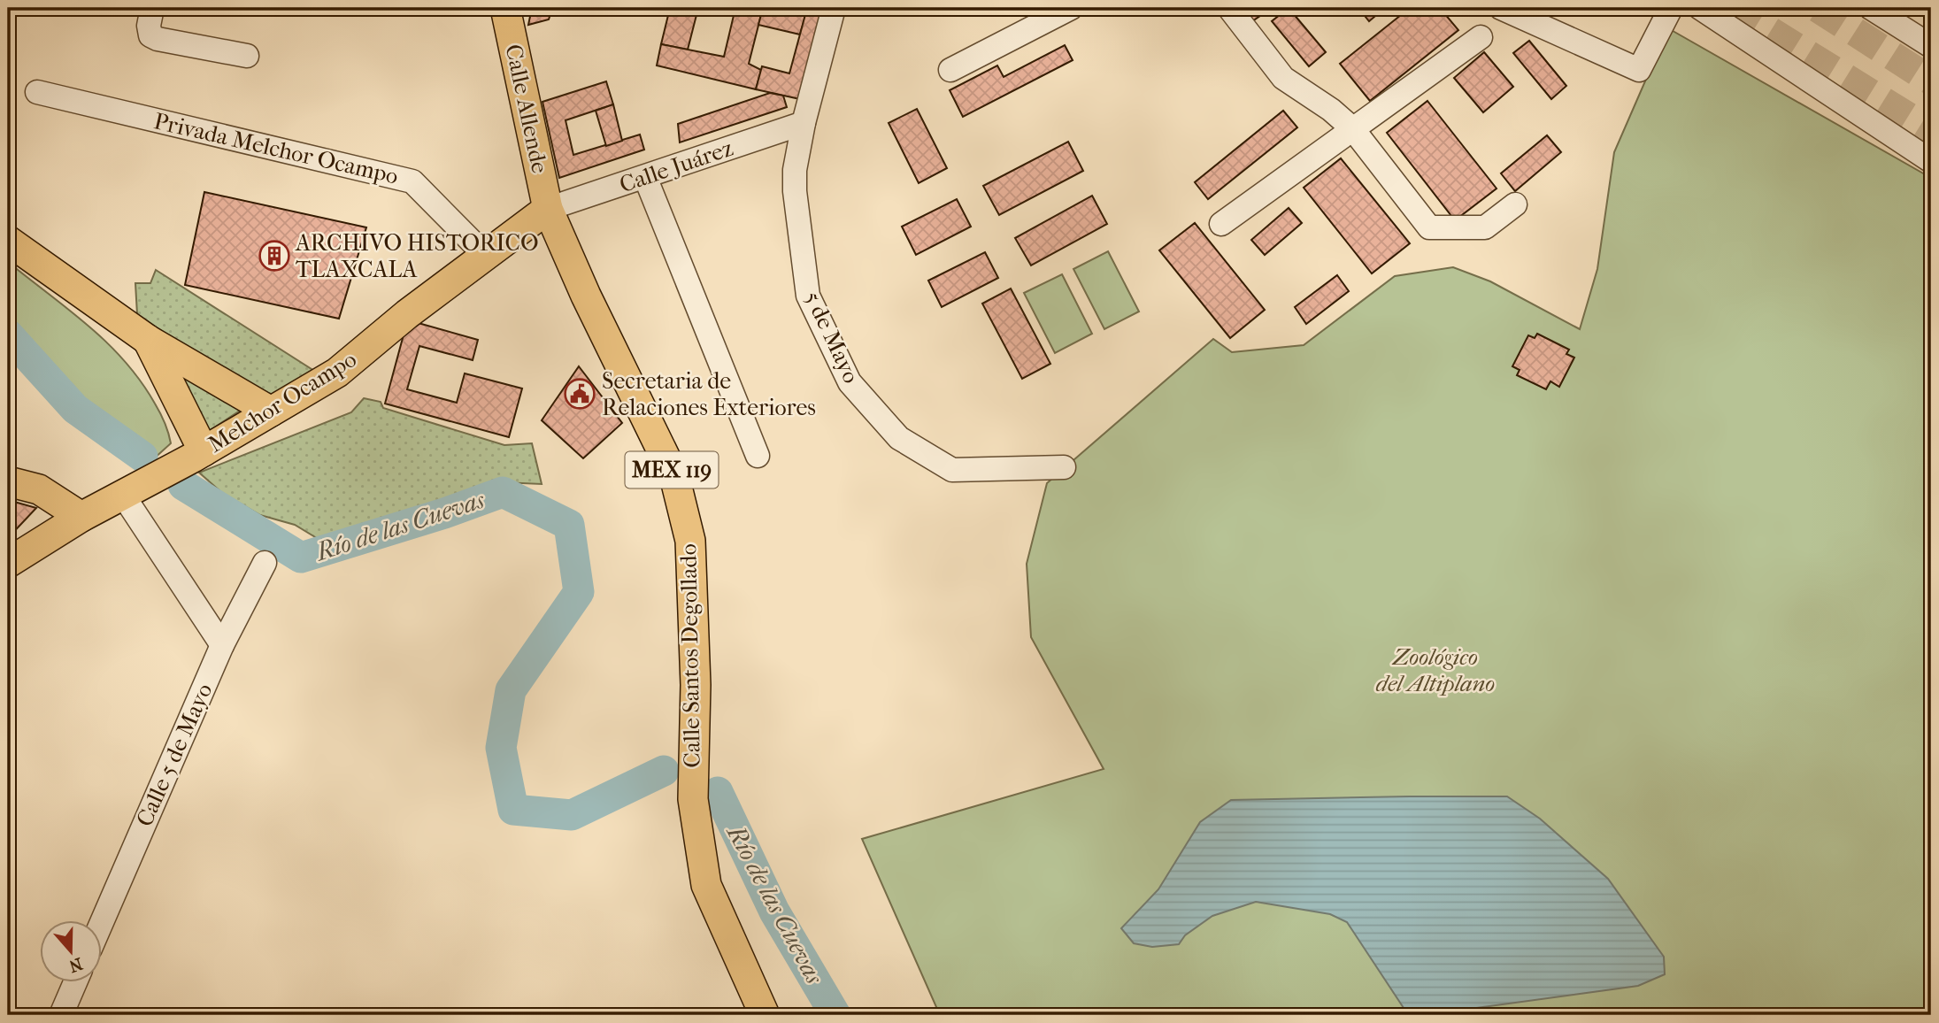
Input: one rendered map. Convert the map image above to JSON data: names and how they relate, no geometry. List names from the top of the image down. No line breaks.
{"streets":{"main road":["Calle Allende","Melchor Ocampo","MEX 119","Calle Santos Degollado"],"street":["Privada Melchor Ocampo","Calle Juárez","5 de Mayo","Calle 5 de Mayo"]},"crossings":[["Calle Allende","Calle Juárez"],["Calle Allende","Melchor Ocampo"],["Calle Allende","Calle Santos Degollado"],["Privada Melchor Ocampo","Melchor Ocampo"],["Calle Juárez","5 de Mayo"],["Calle Juárez","Melchor Ocampo"],["Calle Juárez","Calle Santos Degollado"],["Melchor Ocampo","Calle Santos Degollado"]],"water":["Río de las Cuevas"],"parks":["Zoológico del Altiplano"],"places":{"building":["ARCHIVO HISTORICO TLAXCALA"],"public building":["Secretaria de Relaciones Exteriores"]},"north":"bottom"}
